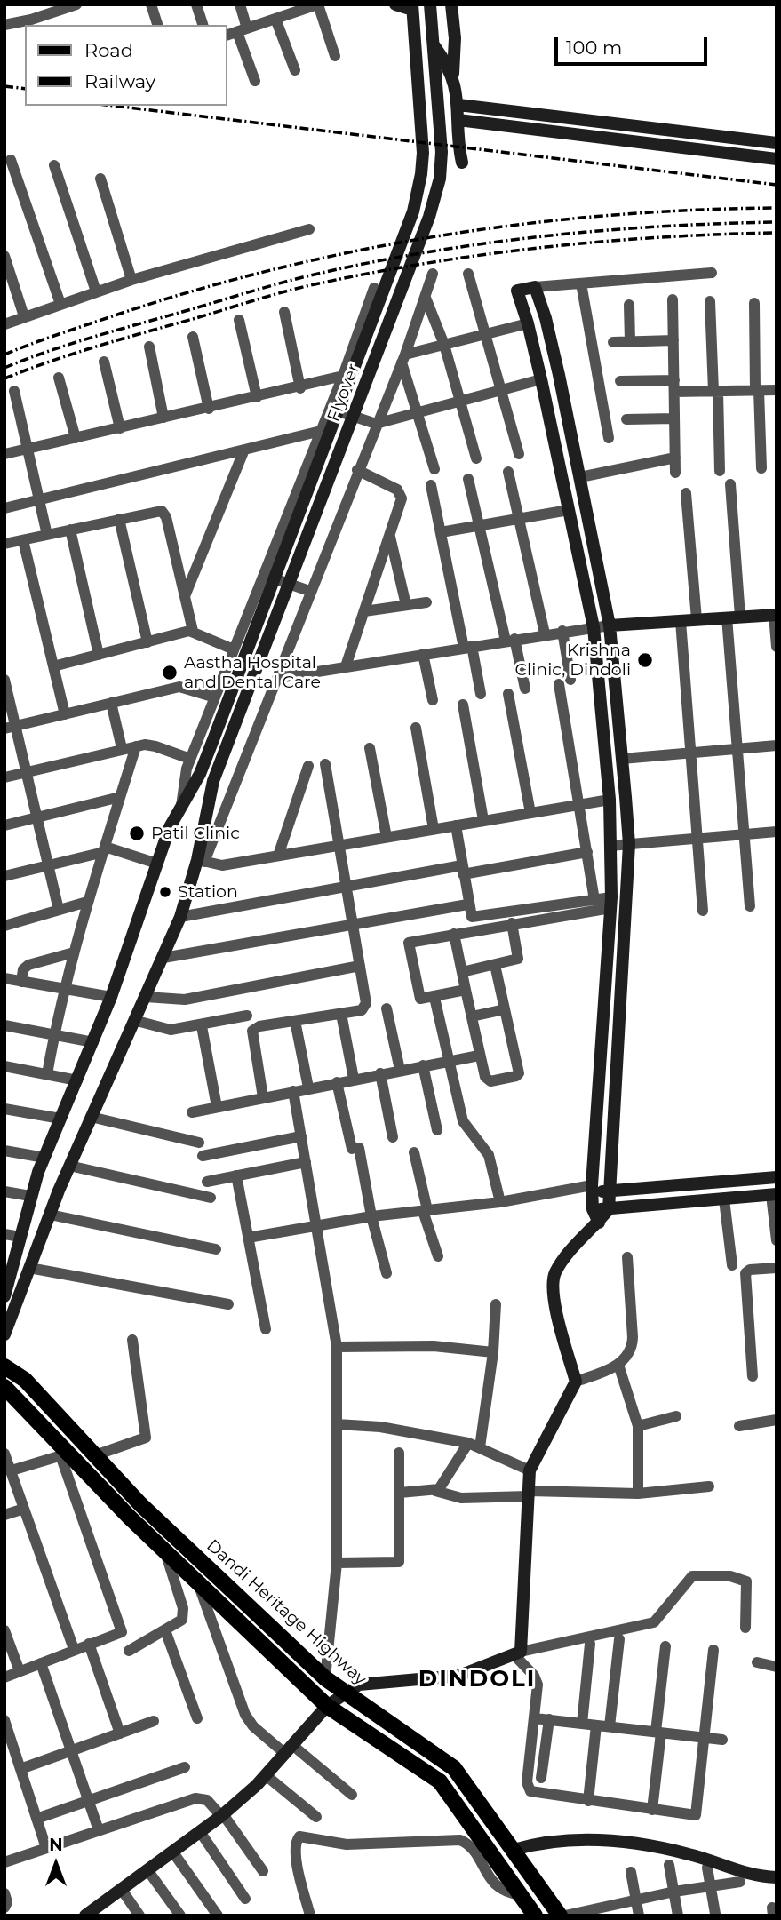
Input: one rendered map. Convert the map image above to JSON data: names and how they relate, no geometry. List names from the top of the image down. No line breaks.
{"streets":{"main road":["Dandi Heritage Highway"],"street":["Flyover"]},"districts":["DINDOLI"],"places":["Krishna Clinic, Dindoli","Aastha Hospital and Dental Care","Patil Clinic","Station"],"legend":["Road","Railway"],"scale_bar":"100 m","north":"top"}
